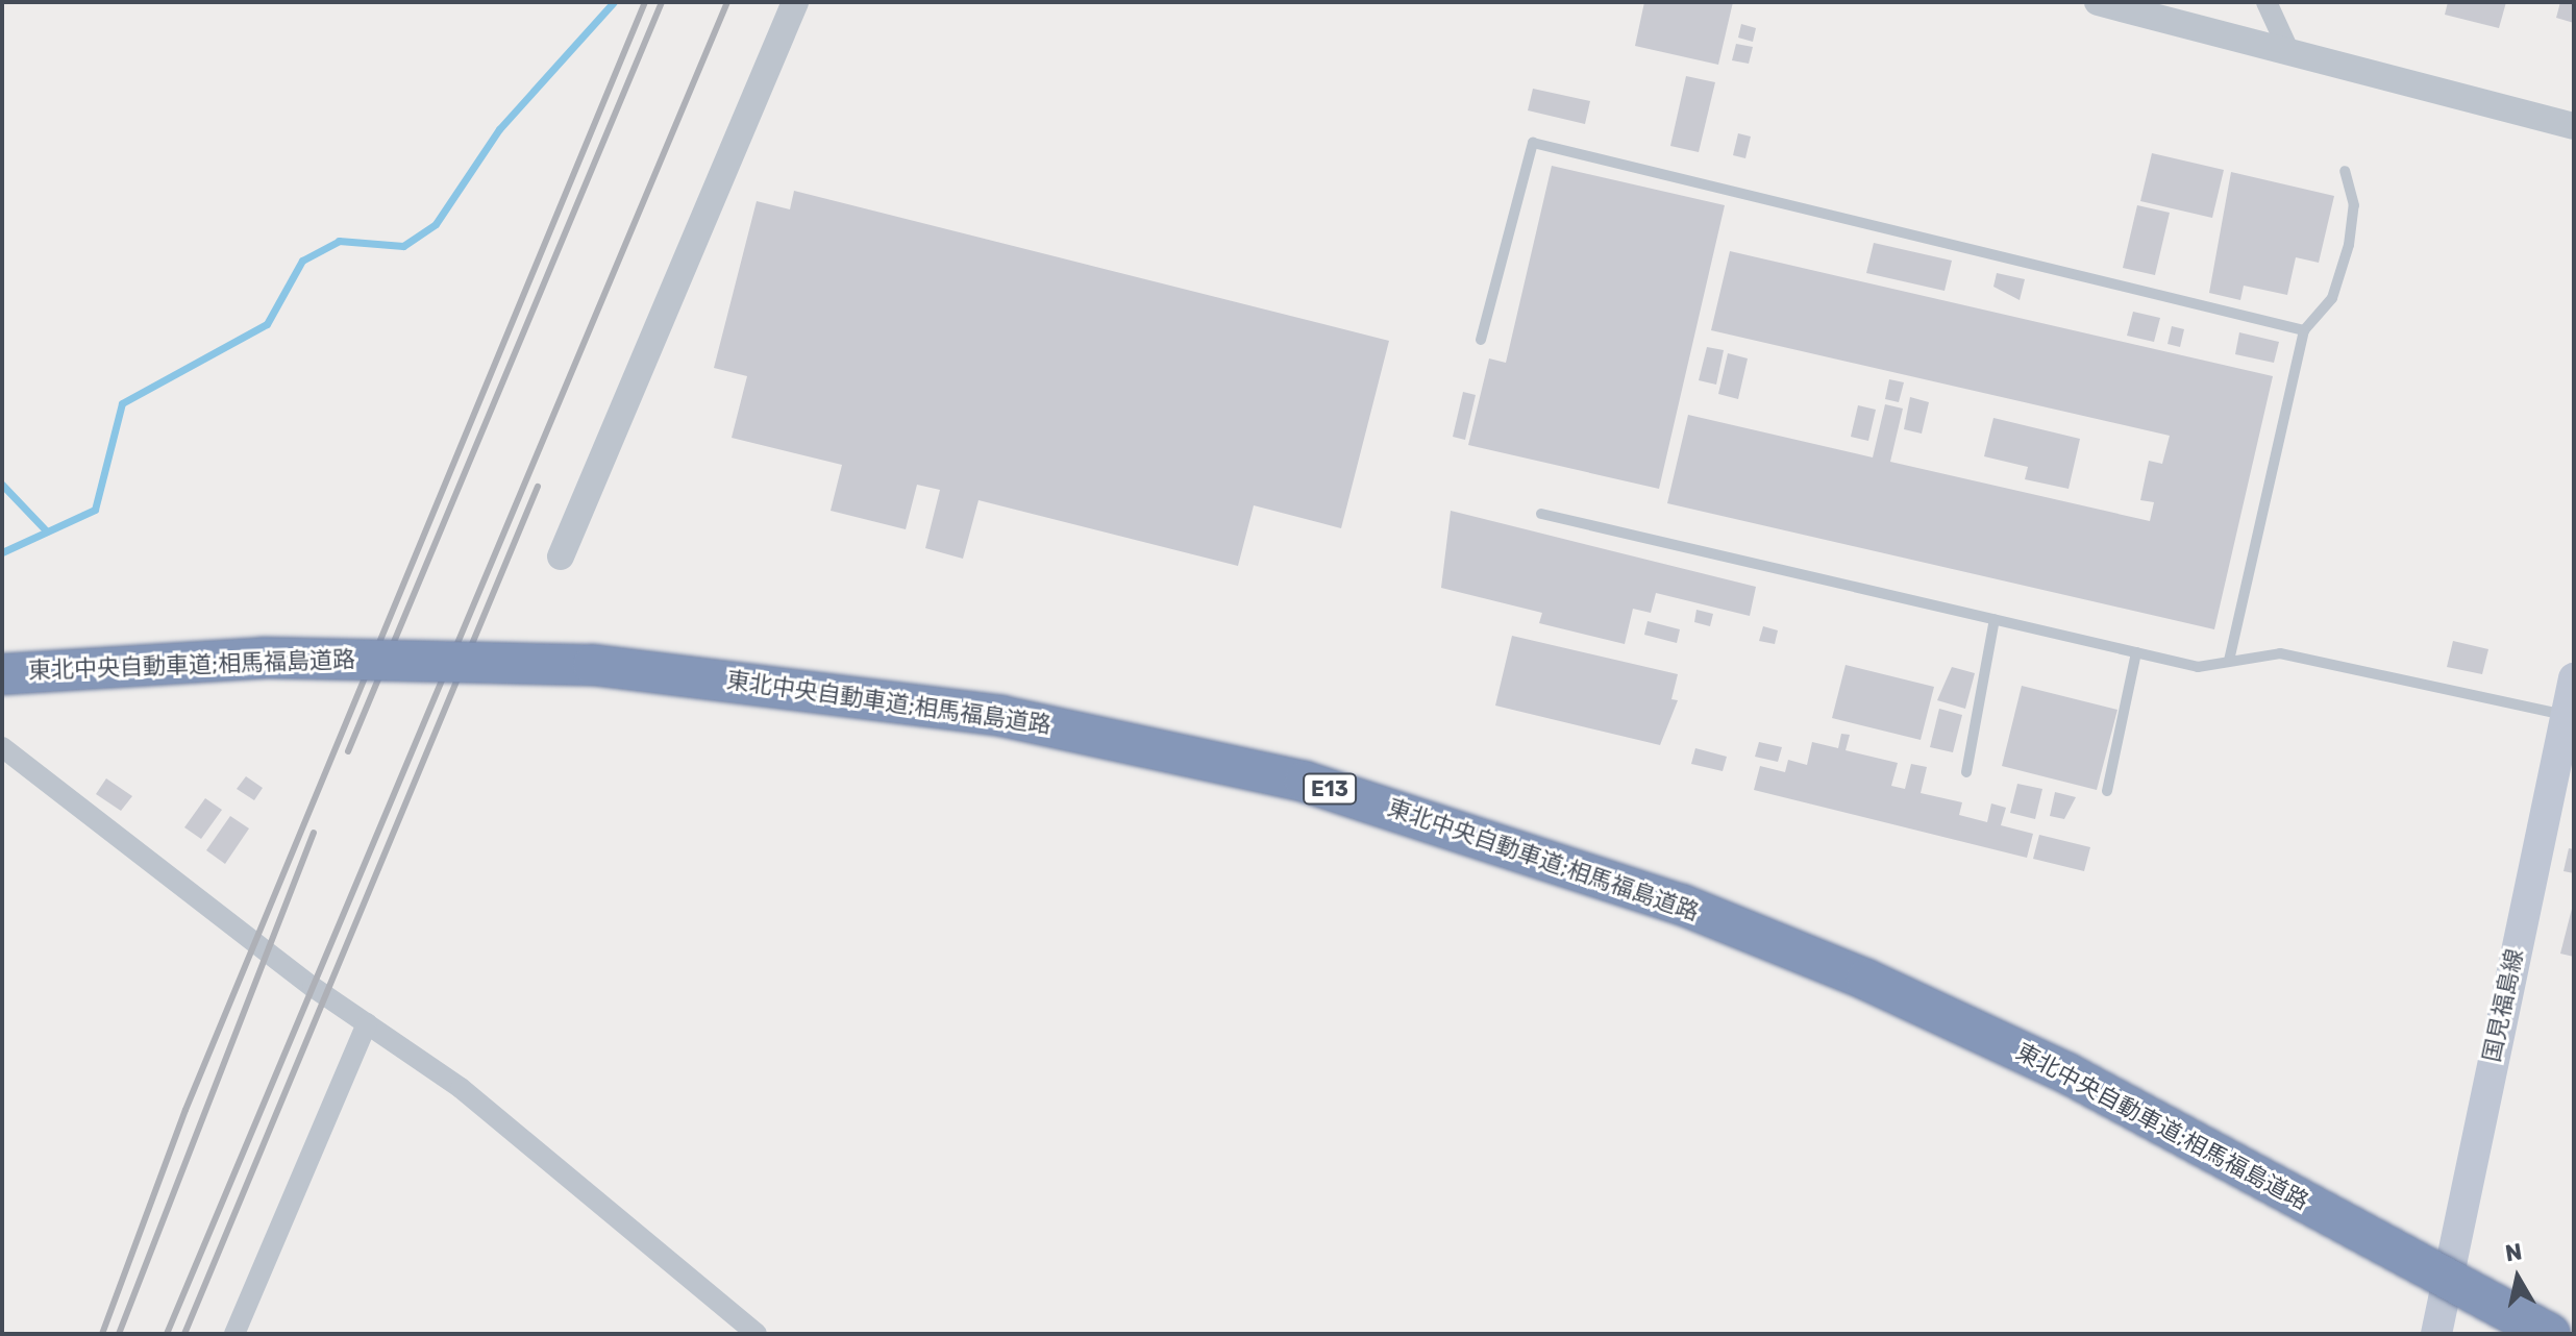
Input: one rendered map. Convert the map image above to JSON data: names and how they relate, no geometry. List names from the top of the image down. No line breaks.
{"streets":{"highway":["東北中央自動車道;相馬福島道路","E13"],"main road":["国見福島線"]},"north":"top"}
